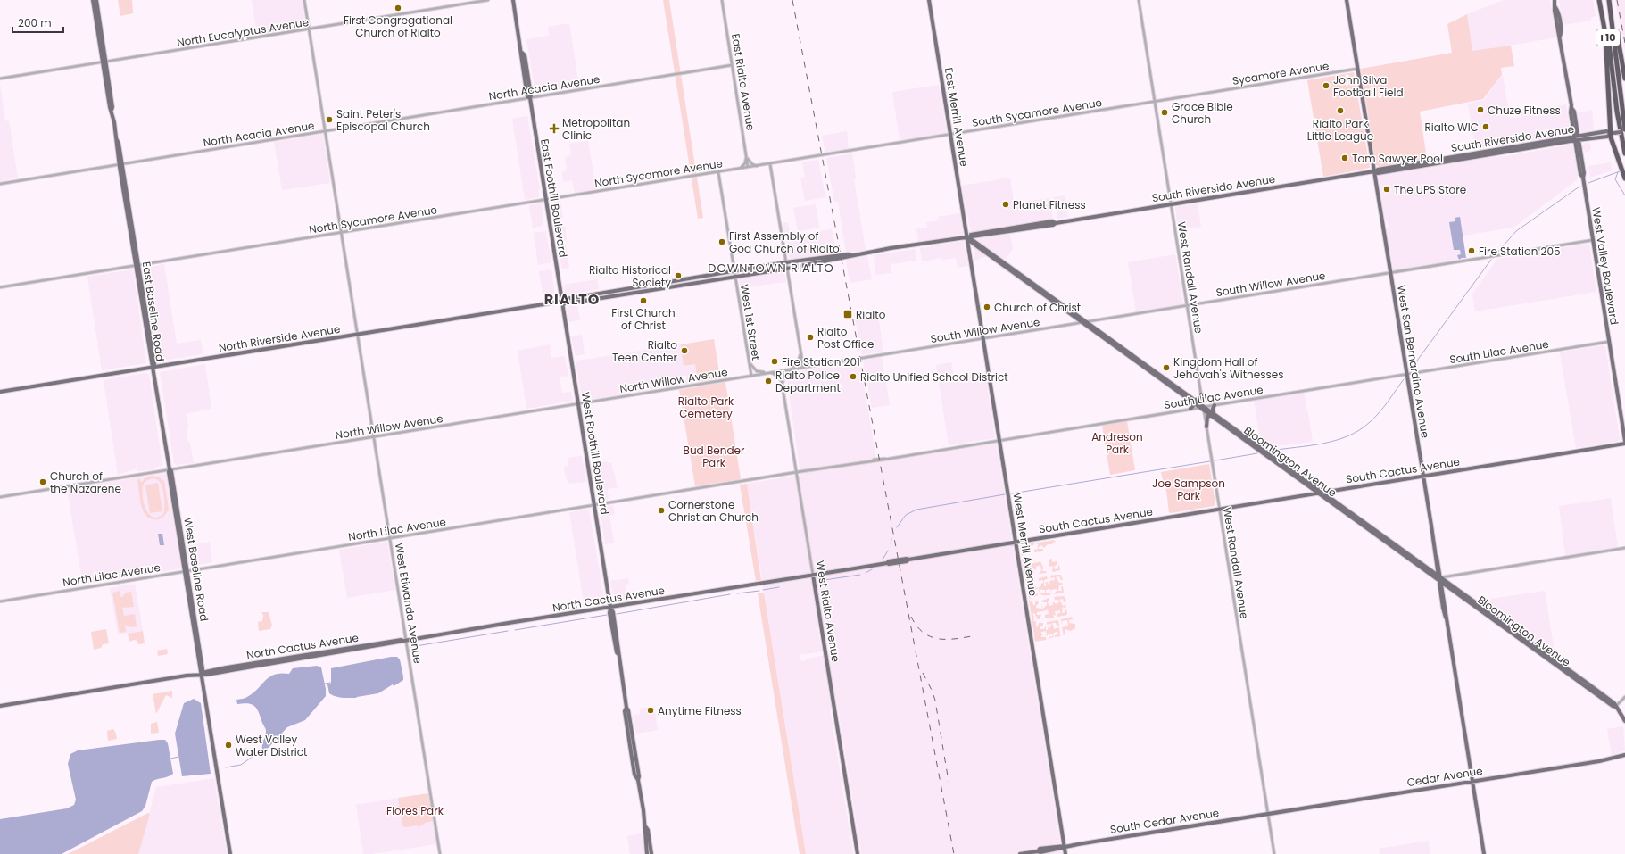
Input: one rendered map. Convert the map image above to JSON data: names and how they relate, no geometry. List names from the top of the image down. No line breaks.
{"streets":{"highway":["I 10"],"main road":["East Merrill Avenue","South Riverside Avenue","East Foothill Boulevard","West Valley Boulevard","East Baseline Road","North Riverside Avenue","West San Bernardino Avenue","West Foothill Boulevard","Bloomington Avenue","South Cactus Avenue","West Merrill Avenue","West Baseline Road","North Cactus Avenue","West Rialto Avenue","Cedar Avenue","South Cedar Avenue"],"street":["North Eucalyptus Avenue","Sycamore Avenue","East Rialto Avenue","North Acacia Avenue","South Sycamore Avenue","North Sycamore Avenue","West Randall Avenue","South Willow Avenue","West 1st Street","South Lilac Avenue","North Willow Avenue","North Lilac Avenue","West Etiwanda Avenue"]},"crossings":[["North Eucalyptus Avenue","East Baseline Road"],["North Eucalyptus Avenue","West Etiwanda Avenue"],["I 10","South Riverside Avenue"],["Sycamore Avenue","South Sycamore Avenue"],["Sycamore Avenue","West San Bernardino Avenue"],["East Rialto Avenue","North Acacia Avenue"],["East Rialto Avenue","South Sycamore Avenue"],["East Rialto Avenue","North Sycamore Avenue"],["North Acacia Avenue","East Foothill Boulevard"],["North Acacia Avenue","East Baseline Road"],["North Acacia Avenue","West Etiwanda Avenue"],["South Sycamore Avenue","East Merrill Avenue"],["South Sycamore Avenue","North Sycamore Avenue"],["South Sycamore Avenue","West Randall Avenue"],["East Merrill Avenue","South Riverside Avenue"],["East Merrill Avenue","Bloomington Avenue"],["East Merrill Avenue","West Merrill Avenue"],["South Riverside Avenue","West Valley Boulevard"],["South Riverside Avenue","West Randall Avenue"],["South Riverside Avenue","West 1st Street"],["South Riverside Avenue","North Riverside Avenue"],["South Riverside Avenue","West San Bernardino Avenue"],["South Riverside Avenue","Bloomington Avenue"],["South Riverside Avenue","West Merrill Avenue"],["North Sycamore Avenue","East Foothill Boulevard"],["North Sycamore Avenue","East Baseline Road"],["North Sycamore Avenue","West 1st Street"],["North Sycamore Avenue","West Etiwanda Avenue"],["East Foothill Boulevard","North Riverside Avenue"],["East Foothill Boulevard","West Foothill Boulevard"],["West Valley Boulevard","South Willow Avenue"],["West Valley Boulevard","South Lilac Avenue"],["West Valley Boulevard","South Cactus Avenue"],["West Randall Avenue","South Willow Avenue"],["West Randall Avenue","South Lilac Avenue"],["West Randall Avenue","Bloomington Avenue"],["West Randall Avenue","South Cactus Avenue"],["West Randall Avenue","Cedar Avenue"],["West Randall Avenue","South Cedar Avenue"],["South Willow Avenue","West San Bernardino Avenue"],["South Willow Avenue","North Willow Avenue"],["South Willow Avenue","Bloomington Avenue"],["South Willow Avenue","West Merrill Avenue"],["South Willow Avenue","West Rialto Avenue"],["East Baseline Road","North Riverside Avenue"],["East Baseline Road","West Baseline Road"],["West 1st Street","North Riverside Avenue"],["West 1st Street","North Willow Avenue"],["North Riverside Avenue","West Foothill Boulevard"],["North Riverside Avenue","West Baseline Road"],["North Riverside Avenue","West Etiwanda Avenue"],["South Lilac Avenue","West San Bernardino Avenue"],["South Lilac Avenue","Bloomington Avenue"],["South Lilac Avenue","North Lilac Avenue"],["South Lilac Avenue","West Merrill Avenue"],["South Lilac Avenue","West Rialto Avenue"],["West San Bernardino Avenue","Bloomington Avenue"],["West San Bernardino Avenue","South Cactus Avenue"],["West San Bernardino Avenue","Cedar Avenue"],["North Willow Avenue","West Foothill Boulevard"],["North Willow Avenue","West Baseline Road"],["North Willow Avenue","West Etiwanda Avenue"],["North Willow Avenue","West Rialto Avenue"],["West Foothill Boulevard","North Lilac Avenue"],["West Foothill Boulevard","North Cactus Avenue"],["Bloomington Avenue","South Cactus Avenue"],["Bloomington Avenue","West Merrill Avenue"],["South Cactus Avenue","West Merrill Avenue"],["South Cactus Avenue","North Cactus Avenue"],["South Cactus Avenue","West Rialto Avenue"],["North Lilac Avenue","West Baseline Road"],["North Lilac Avenue","West Etiwanda Avenue"],["North Lilac Avenue","West Rialto Avenue"],["West Merrill Avenue","South Cedar Avenue"],["West Baseline Road","North Cactus Avenue"],["North Cactus Avenue","West Etiwanda Avenue"],["North Cactus Avenue","West Rialto Avenue"],["Cedar Avenue","South Cedar Avenue"]],"districts":["DOWNTOWN RIALTO","RIALTO"],"parks":["Rialto Park Cemetery","Andreson Park","Bud Bender Park","Joe Sampson Park","Flores Park"],"places":{"other":["First Congregational Church of Rialto","John Silva Football Field","Chuze Fitness","Rialto Park Little League","Grace Bible Church","Saint Peter's Episcopal Church","Rialto WIC","Tom Sawyer Pool","The UPS Store","Planet Fitness","First Assembly of God Church of Rialto","Fire Station 205","Rialto Historical Society","First Church of Christ","Church of Christ","Rialto Post Office","Rialto Teen Center","Fire Station 201","Kingdom Hall of Jehovah's Witnesses","Rialto Unified School District","Rialto Police Department","Church of the Nazarene","Cornerstone Christian Church","Anytime Fitness","West Valley Water District"],"health":["Metropolitan Clinic"],"transit":["Rialto"]},"scale_bar":"200 m"}
